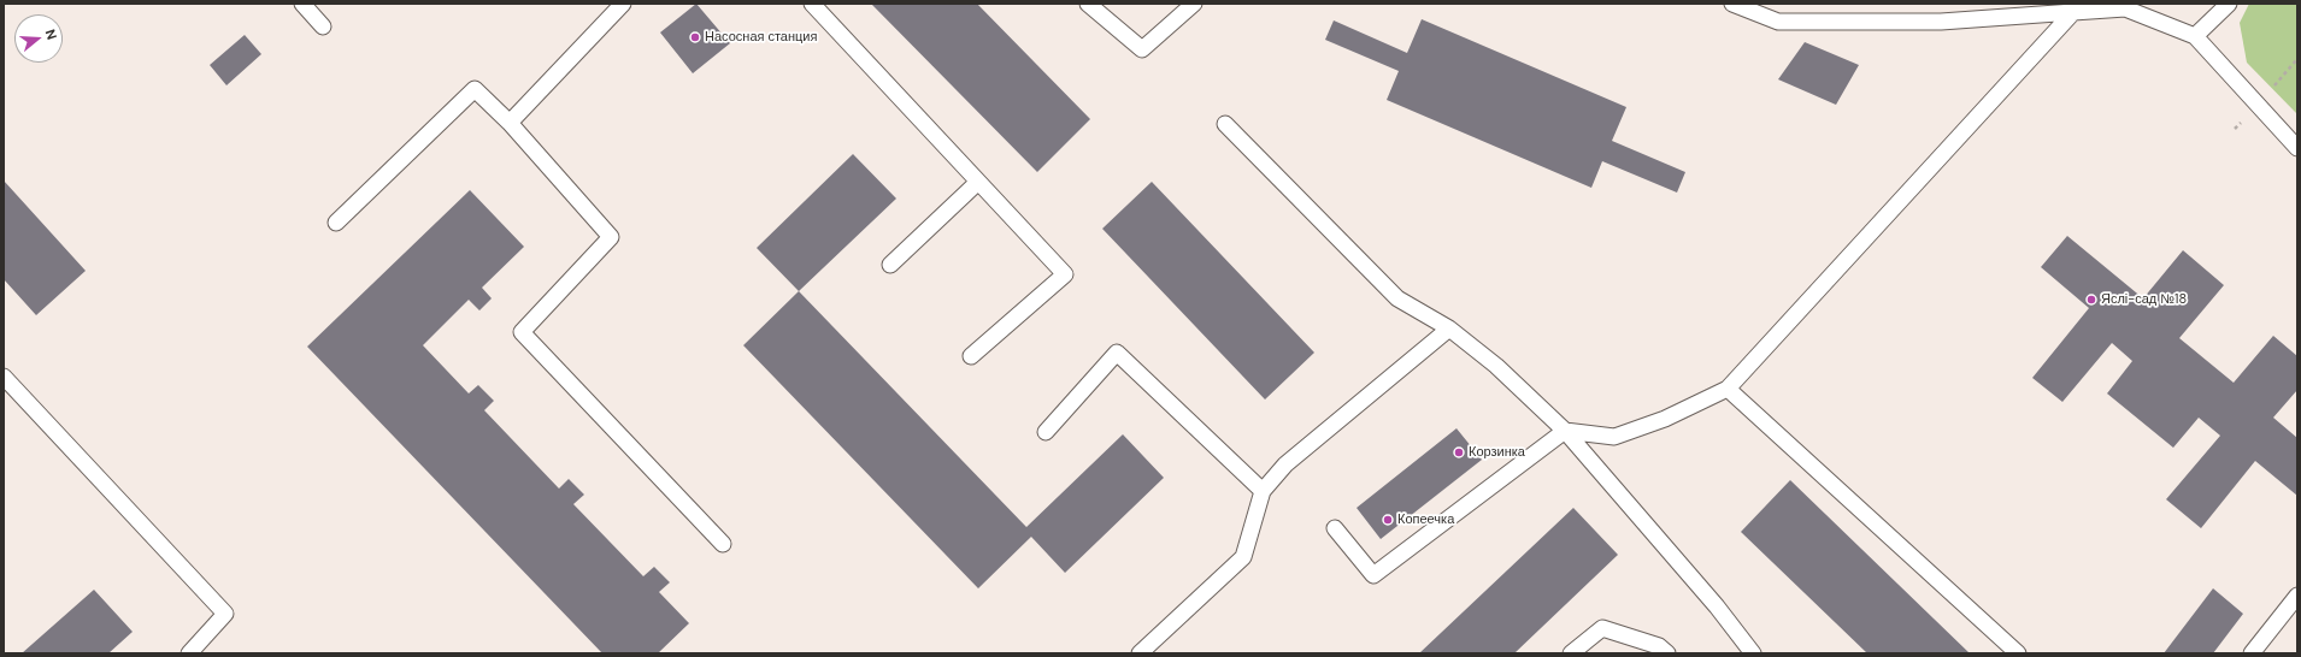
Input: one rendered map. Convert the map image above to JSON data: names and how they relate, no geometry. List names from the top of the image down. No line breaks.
{"places":["Насосная станция","Яслі-сад №18","Корзинка","Копеечка"],"north":"right"}
